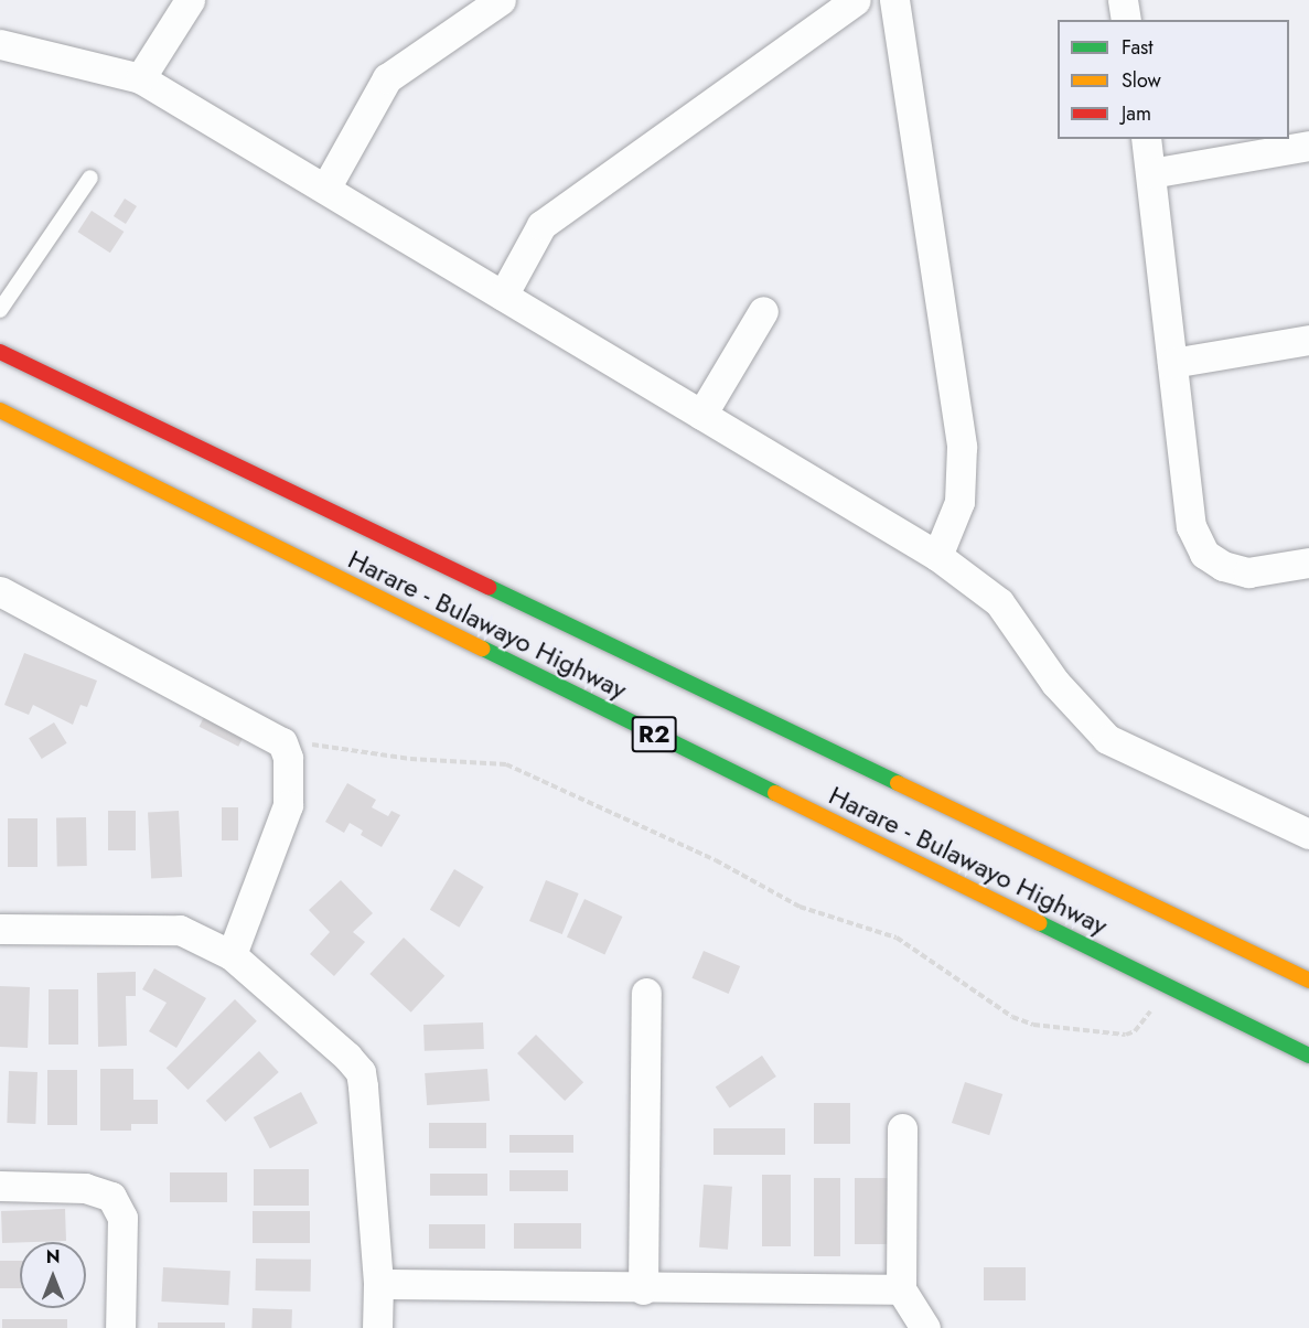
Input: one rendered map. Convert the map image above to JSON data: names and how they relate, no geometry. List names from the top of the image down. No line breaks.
{"streets":{"highway":["Harare - Bulawayo Highway","R2"]},"legend":["Fast","Slow","Jam"],"north":"top"}
